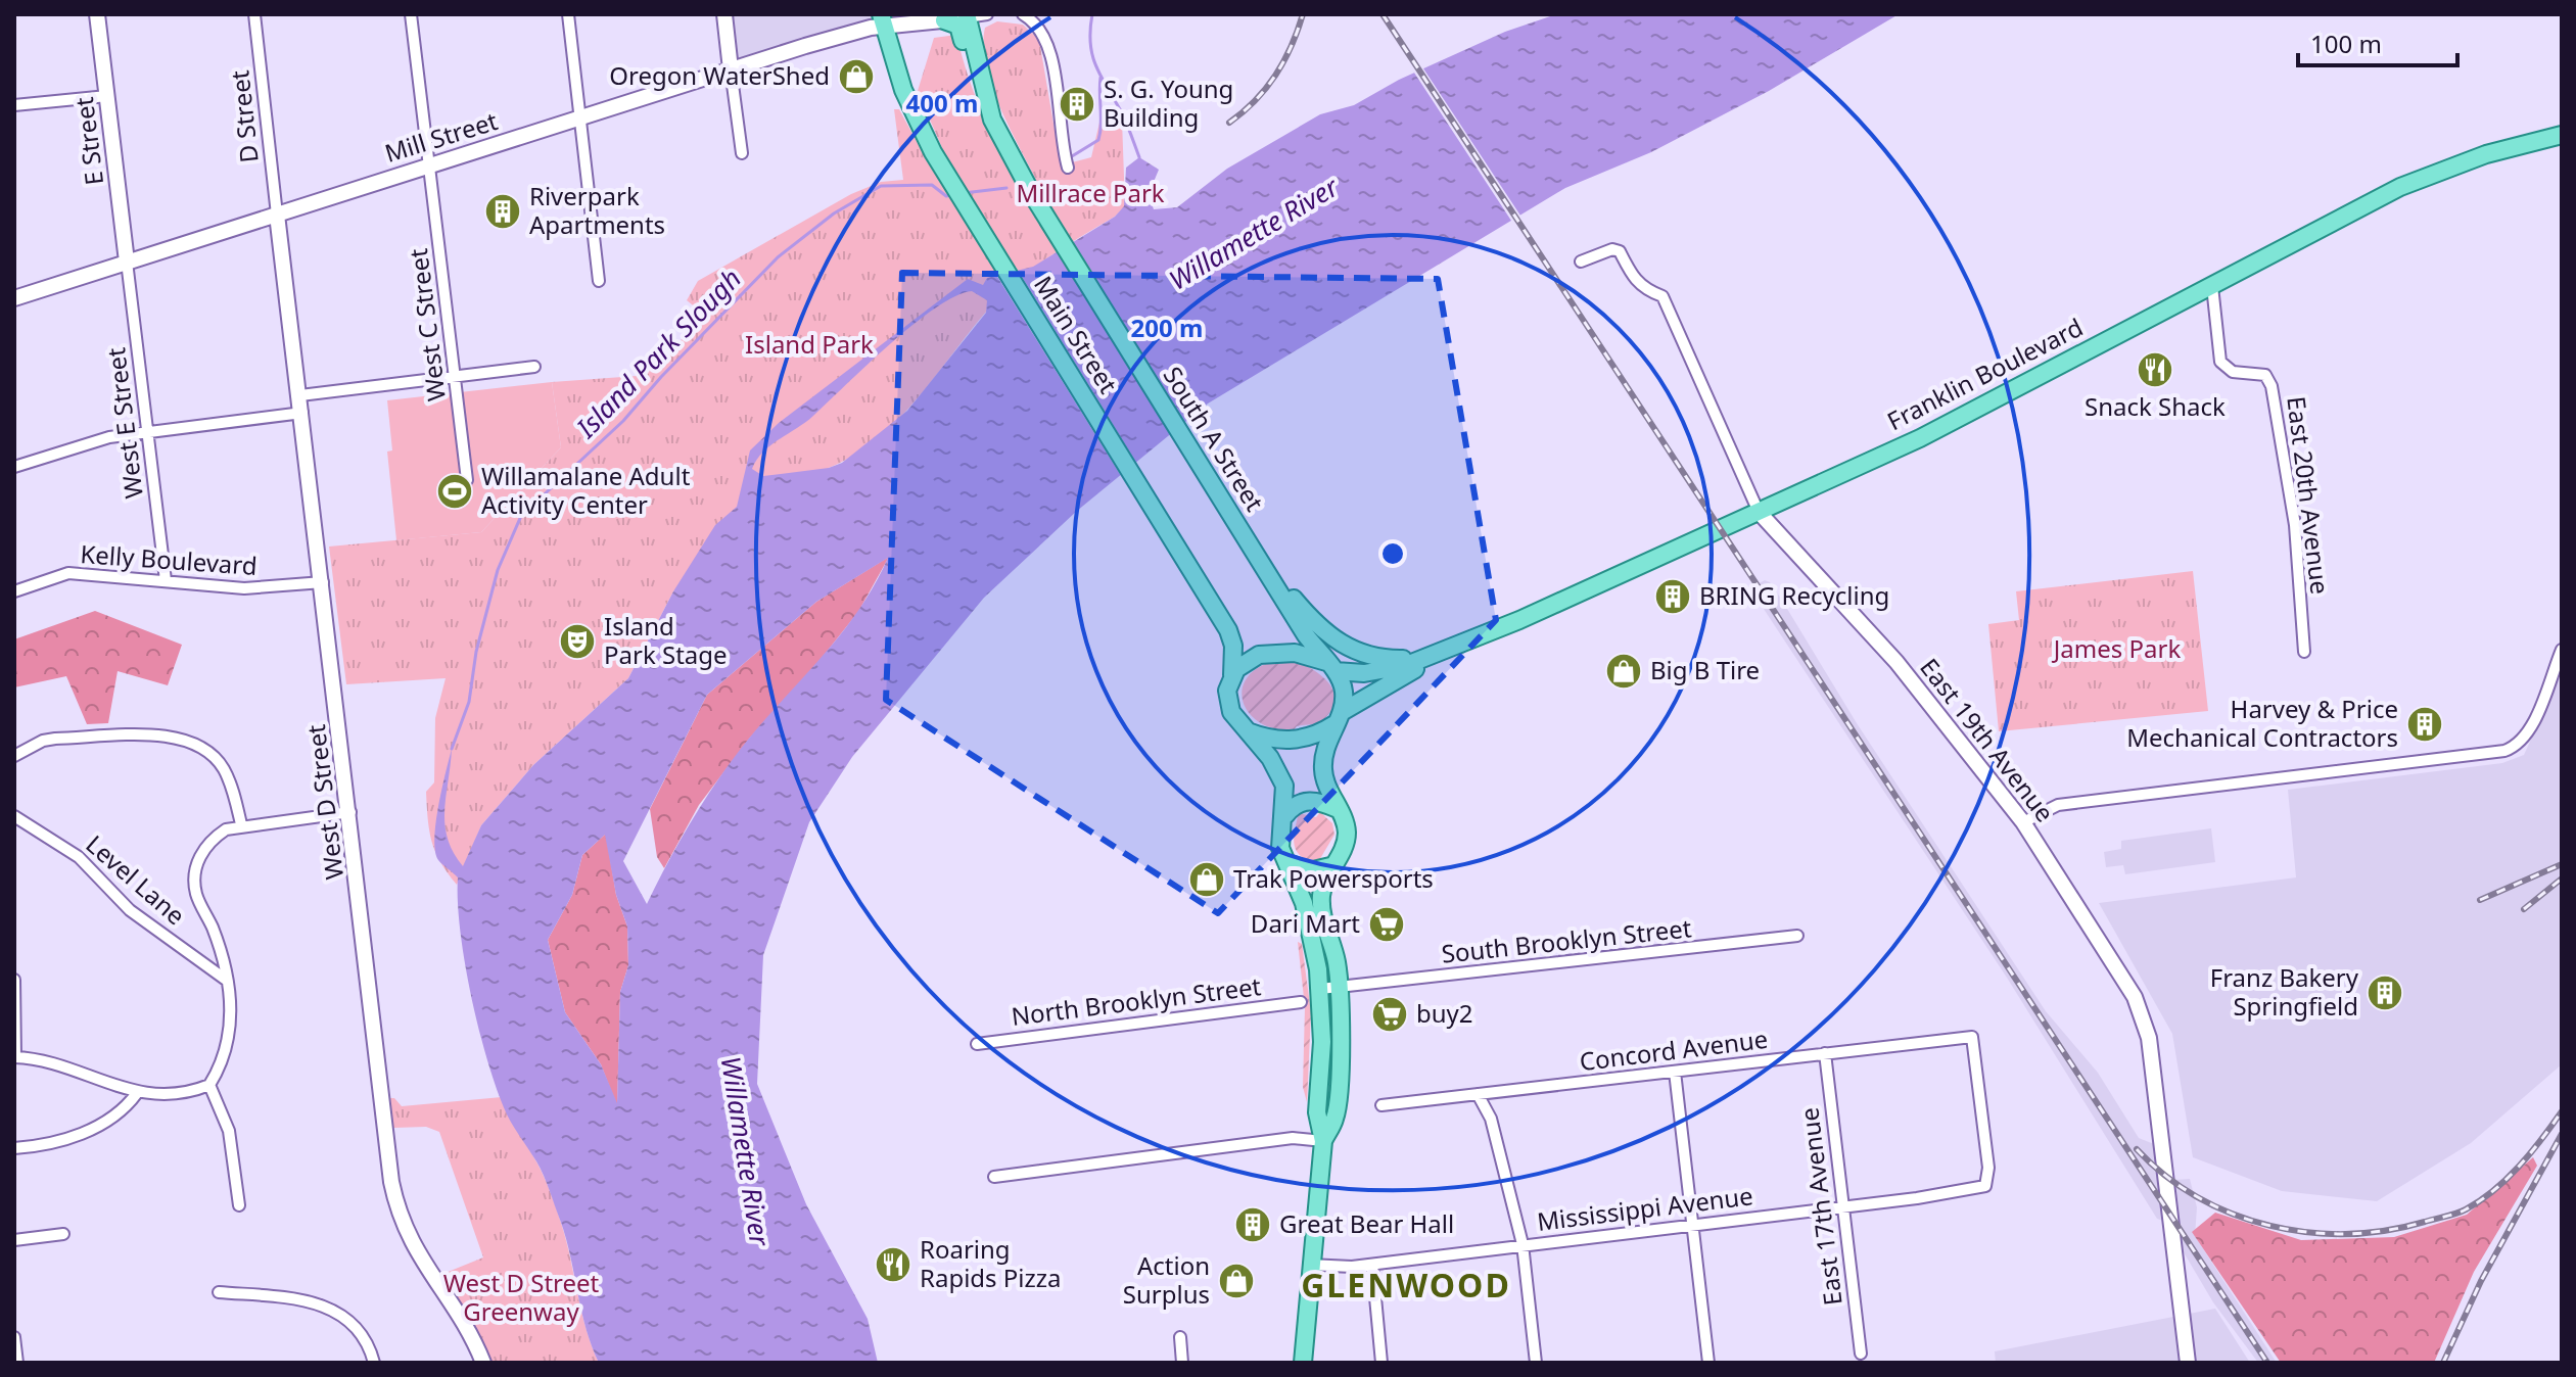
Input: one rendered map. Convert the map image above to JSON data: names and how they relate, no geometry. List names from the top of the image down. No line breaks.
{"streets":{"main road":["Main Street","Franklin Boulevard","South A Street"],"street":["D Street","Mill Street","E Street","West C Street","West E Street","East 20th Avenue","Kelly Boulevard","East 19th Avenue","West D Street","Level Lane","South Brooklyn Street","North Brooklyn Street","Concord Avenue","East 17th Avenue","Mississippi Avenue"]},"crossings":[["D Street","Mill Street"],["D Street","West D Street"],["Mill Street","E Street"],["Mill Street","West C Street"],["Mill Street","Main Street"],["Mill Street","West E Street"],["Mill Street","South A Street"],["Mill Street","West D Street"],["E Street","West E Street"],["Main Street","Franklin Boulevard"],["Main Street","South A Street"],["Franklin Boulevard","South A Street"],["Franklin Boulevard","East 20th Avenue"],["Franklin Boulevard","East 19th Avenue"],["West E Street","Kelly Boulevard"],["Kelly Boulevard","West D Street"],["Concord Avenue","East 17th Avenue"],["Concord Avenue","Mississippi Avenue"],["East 17th Avenue","Mississippi Avenue"]],"districts":["GLENWOOD"],"water":["Willamette River","Island Park Slough"],"parks":["Millrace Park","Island Park","James Park","West D Street Greenway"],"places":{"shop":["Oregon WaterShed","Big B Tire","Trak Powersports","Action Surplus"],"building":["S. G. Young Building","Riverpark Apartments","BRING Recycling","Harvey & Price Mechanical Contractors","Franz Bakery Springfield","Great Bear Hall"],"restaurant":["Snack Shack","Roaring Rapids Pizza"],"sports":["Willamalane Adult Activity Center"],"theatre":["Island Park Stage"],"supermarket":["Dari Mart","buy2"]},"scale_bar":"100 m","rings":["400 m","200 m"]}
